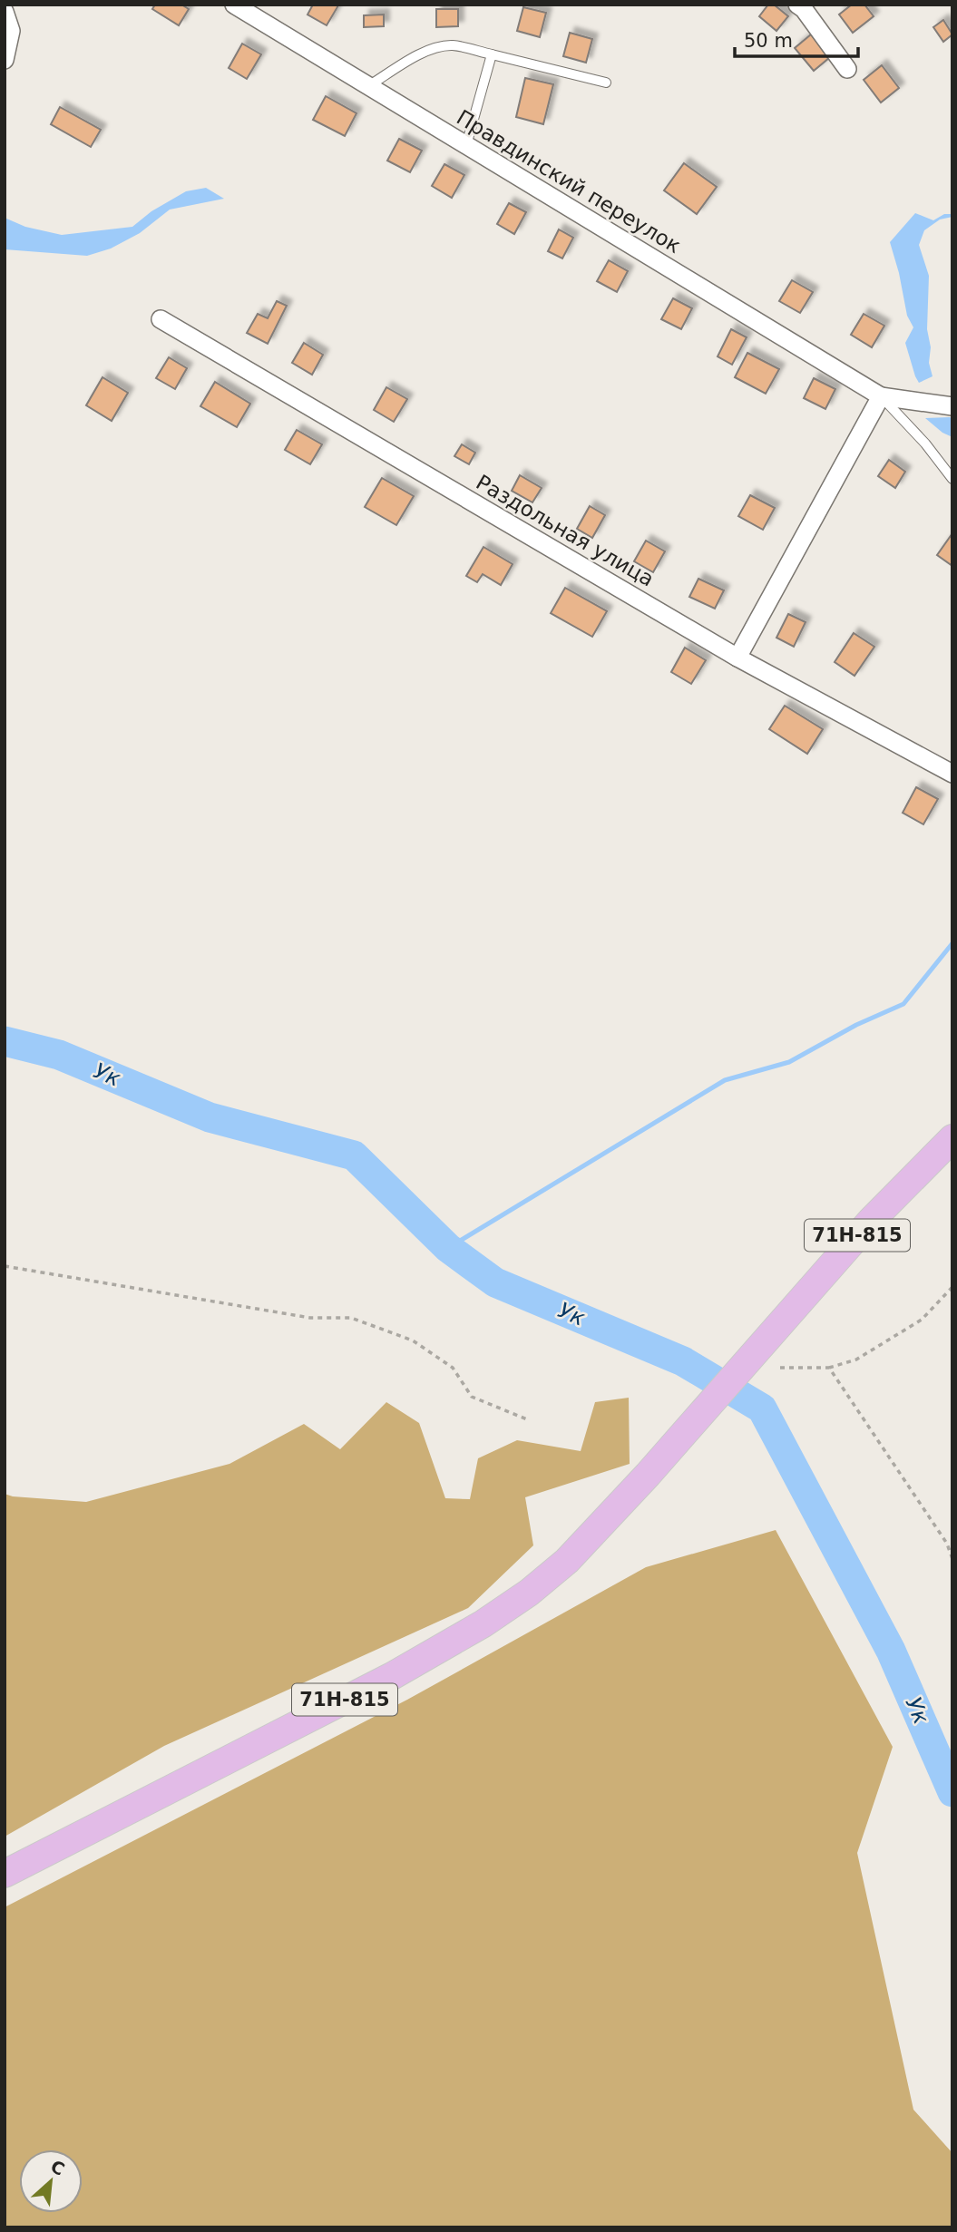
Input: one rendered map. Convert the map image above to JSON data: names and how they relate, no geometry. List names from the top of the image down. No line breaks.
{"streets":{"main road":["71Н-815"],"street":["Правдинский переулок","Раздольная улица"]},"water":["Ук"],"scale_bar":"50 m","north":"top right"}
